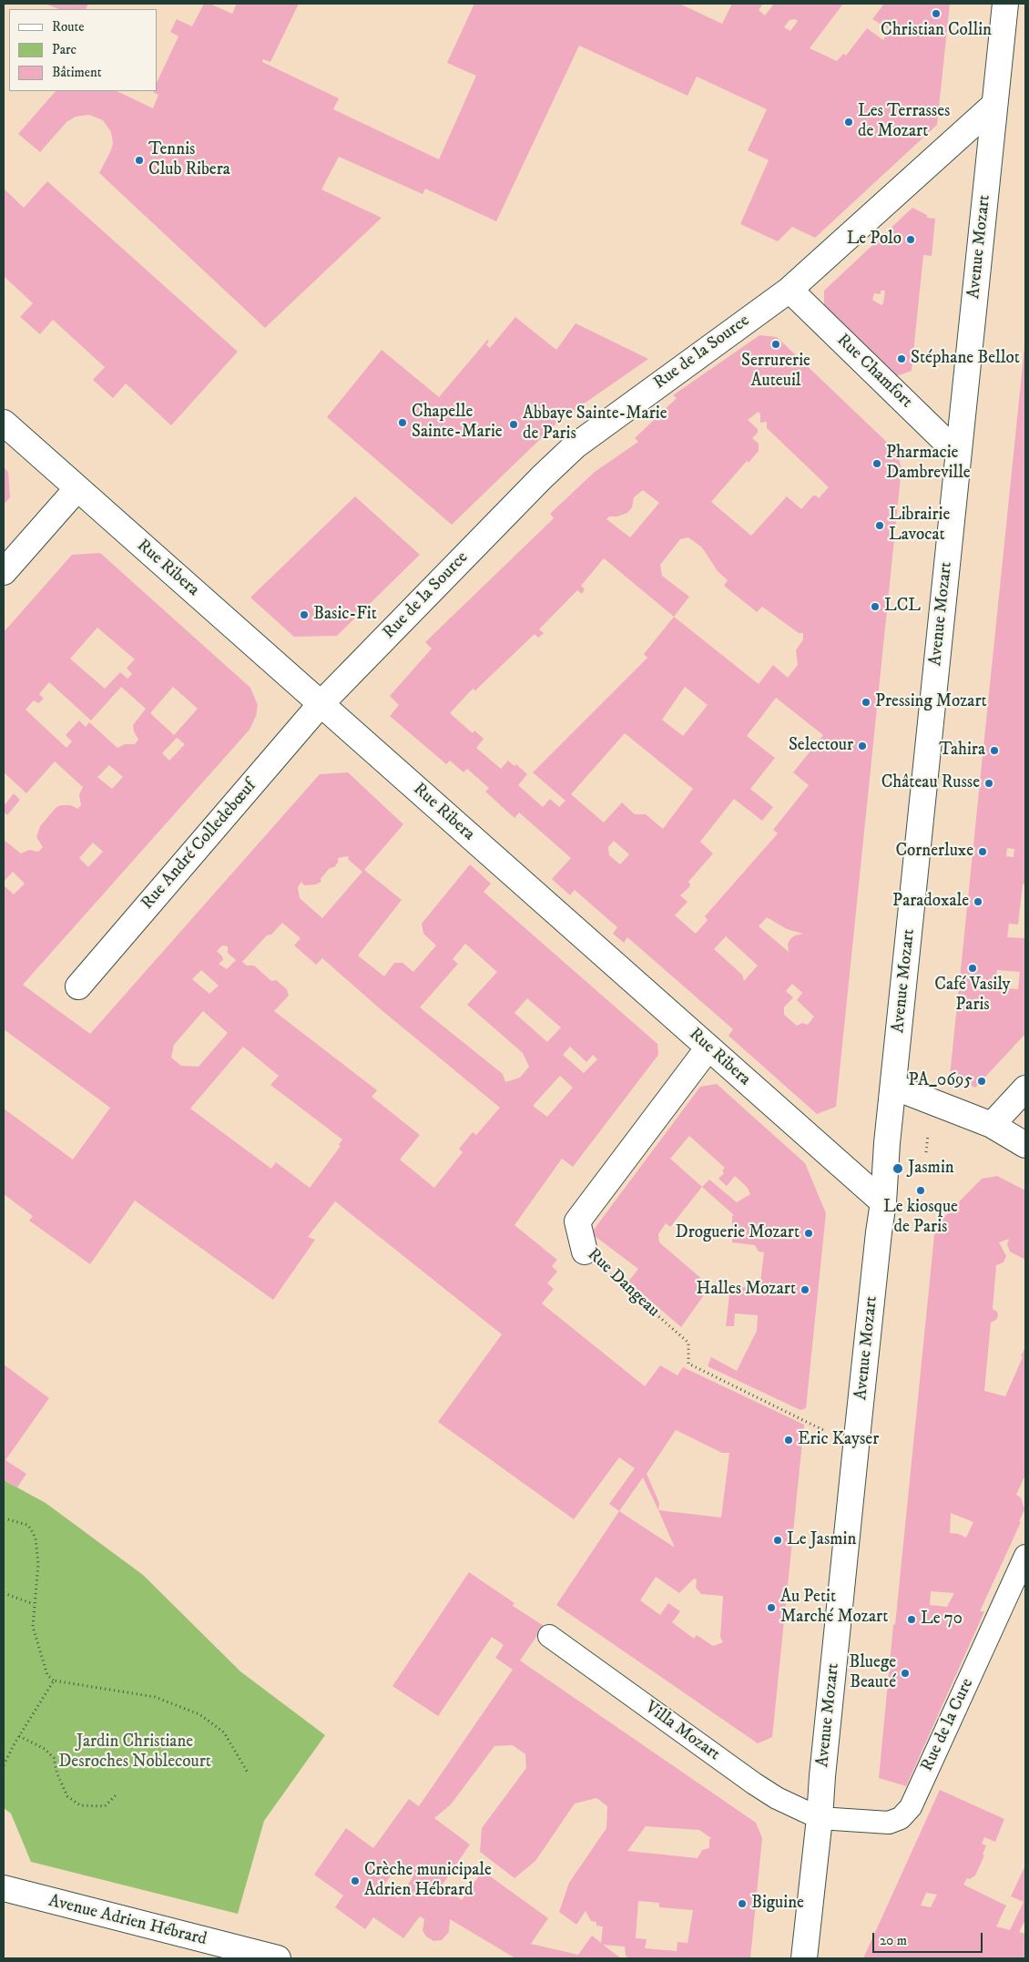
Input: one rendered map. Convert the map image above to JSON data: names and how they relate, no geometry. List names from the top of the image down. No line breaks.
{"streets":{"street":["Avenue Mozart","Rue de la Source","Rue Chamfort","Rue Ribera","Rue André Colledebœuf","Rue Dangeau","Avenue Adrien Hébrard"],"lane":["Rue de la Cure","Villa Mozart"]},"crossings":[["Avenue Mozart","Rue de la Source"],["Avenue Mozart","Rue Chamfort"],["Avenue Mozart","Rue Ribera"],["Avenue Mozart","Rue Dangeau"],["Avenue Mozart","Rue de la Cure"],["Avenue Mozart","Villa Mozart"],["Rue de la Source","Rue Chamfort"],["Rue de la Source","Rue Ribera"],["Rue de la Source","Rue André Colledebœuf"],["Rue Ribera","Rue André Colledebœuf"],["Rue Ribera","Rue Dangeau"],["Rue de la Cure","Villa Mozart"]],"parks":["Jardin Christiane Desroches Noblecourt"],"places":["Christian Collin","Les Terrasses de Mozart","Tennis Club Ribera","Le Polo","Serrurerie Auteuil","Stéphane Bellot","Chapelle Sainte-Marie","Abbaye Sainte-Marie de Paris","Pharmacie Dambreville","Librairie Lavocat","LCL","Basic-Fit","Pressing Mozart","Selectour","Tahira","Château Russe","Cornerluxe","Paradoxale","Café Vasily Paris","PA_0695","Jasmin","Le kiosque de Paris","Droguerie Mozart","Halles Mozart","Eric Kayser","Le Jasmin","Au Petit Marché Mozart","Le 70","Bluege Beauté","Crèche municipale Adrien Hébrard","Biguine"],"legend":["Route","Parc","Bâtiment"],"scale_bar":"20 m"}
